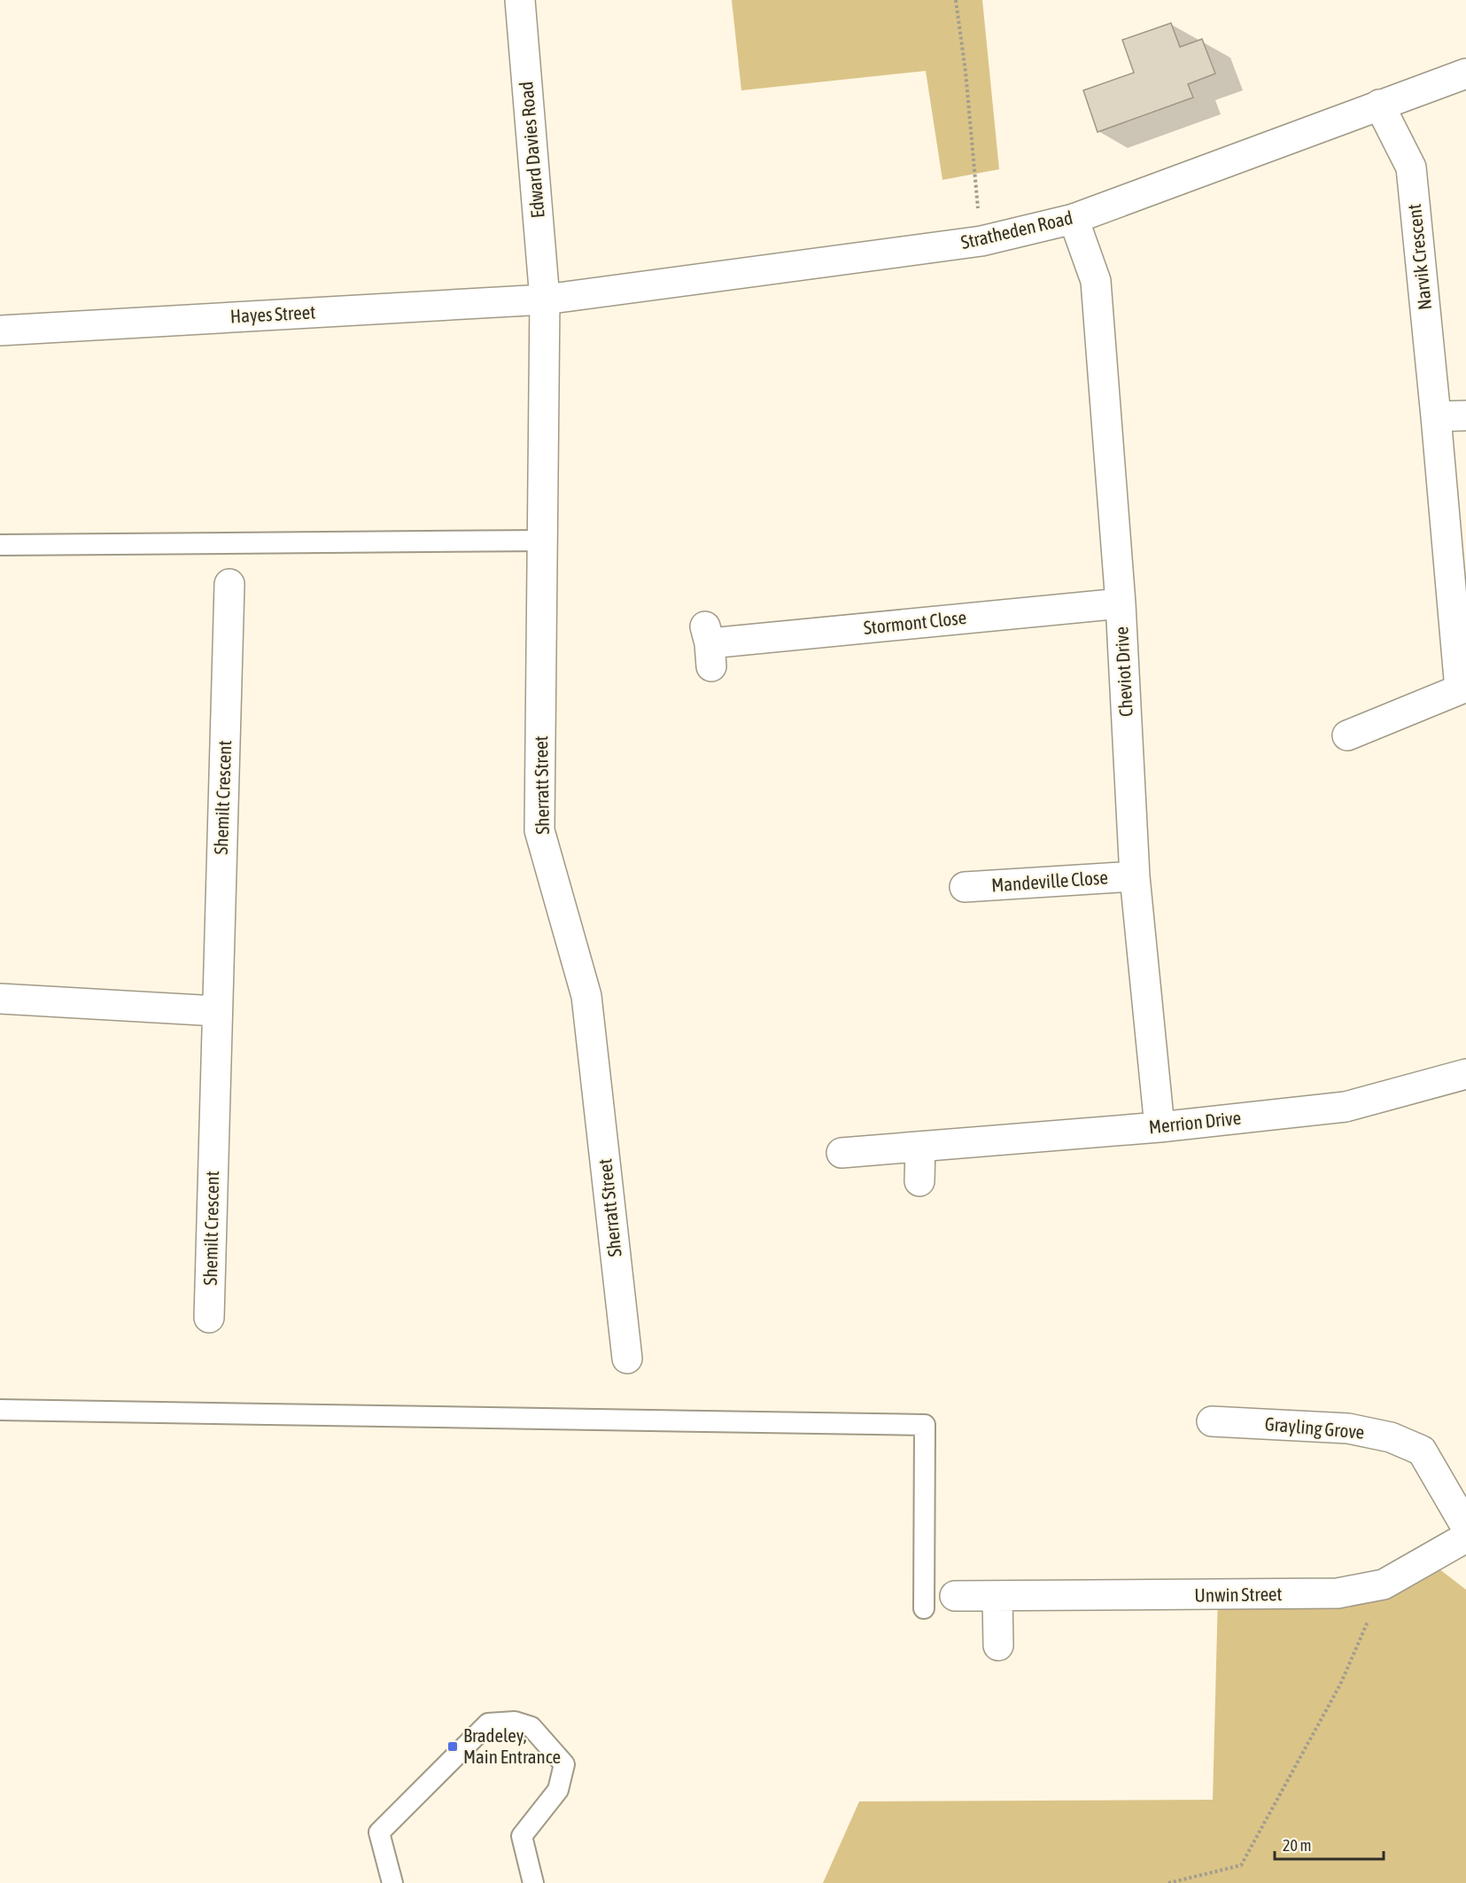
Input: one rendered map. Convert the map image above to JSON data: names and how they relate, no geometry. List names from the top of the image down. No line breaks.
{"streets":{"street":["Edward Davies Road","Stratheden Road","Narvik Crescent","Hayes Street","Stormont Close","Cheviot Drive","Sherratt Street","Shemilt Crescent","Mandeville Close","Merrion Drive","Grayling Grove","Unwin Street"]},"crossings":[["Edward Davies Road","Stratheden Road"],["Edward Davies Road","Hayes Street"],["Edward Davies Road","Sherratt Street"],["Stratheden Road","Narvik Crescent"],["Stratheden Road","Hayes Street"],["Stratheden Road","Cheviot Drive"],["Stratheden Road","Sherratt Street"],["Hayes Street","Sherratt Street"],["Stormont Close","Cheviot Drive"],["Cheviot Drive","Mandeville Close"],["Cheviot Drive","Merrion Drive"]],"places":{"transit":["Bradeley, Main Entrance"]},"scale_bar":"20 m"}
